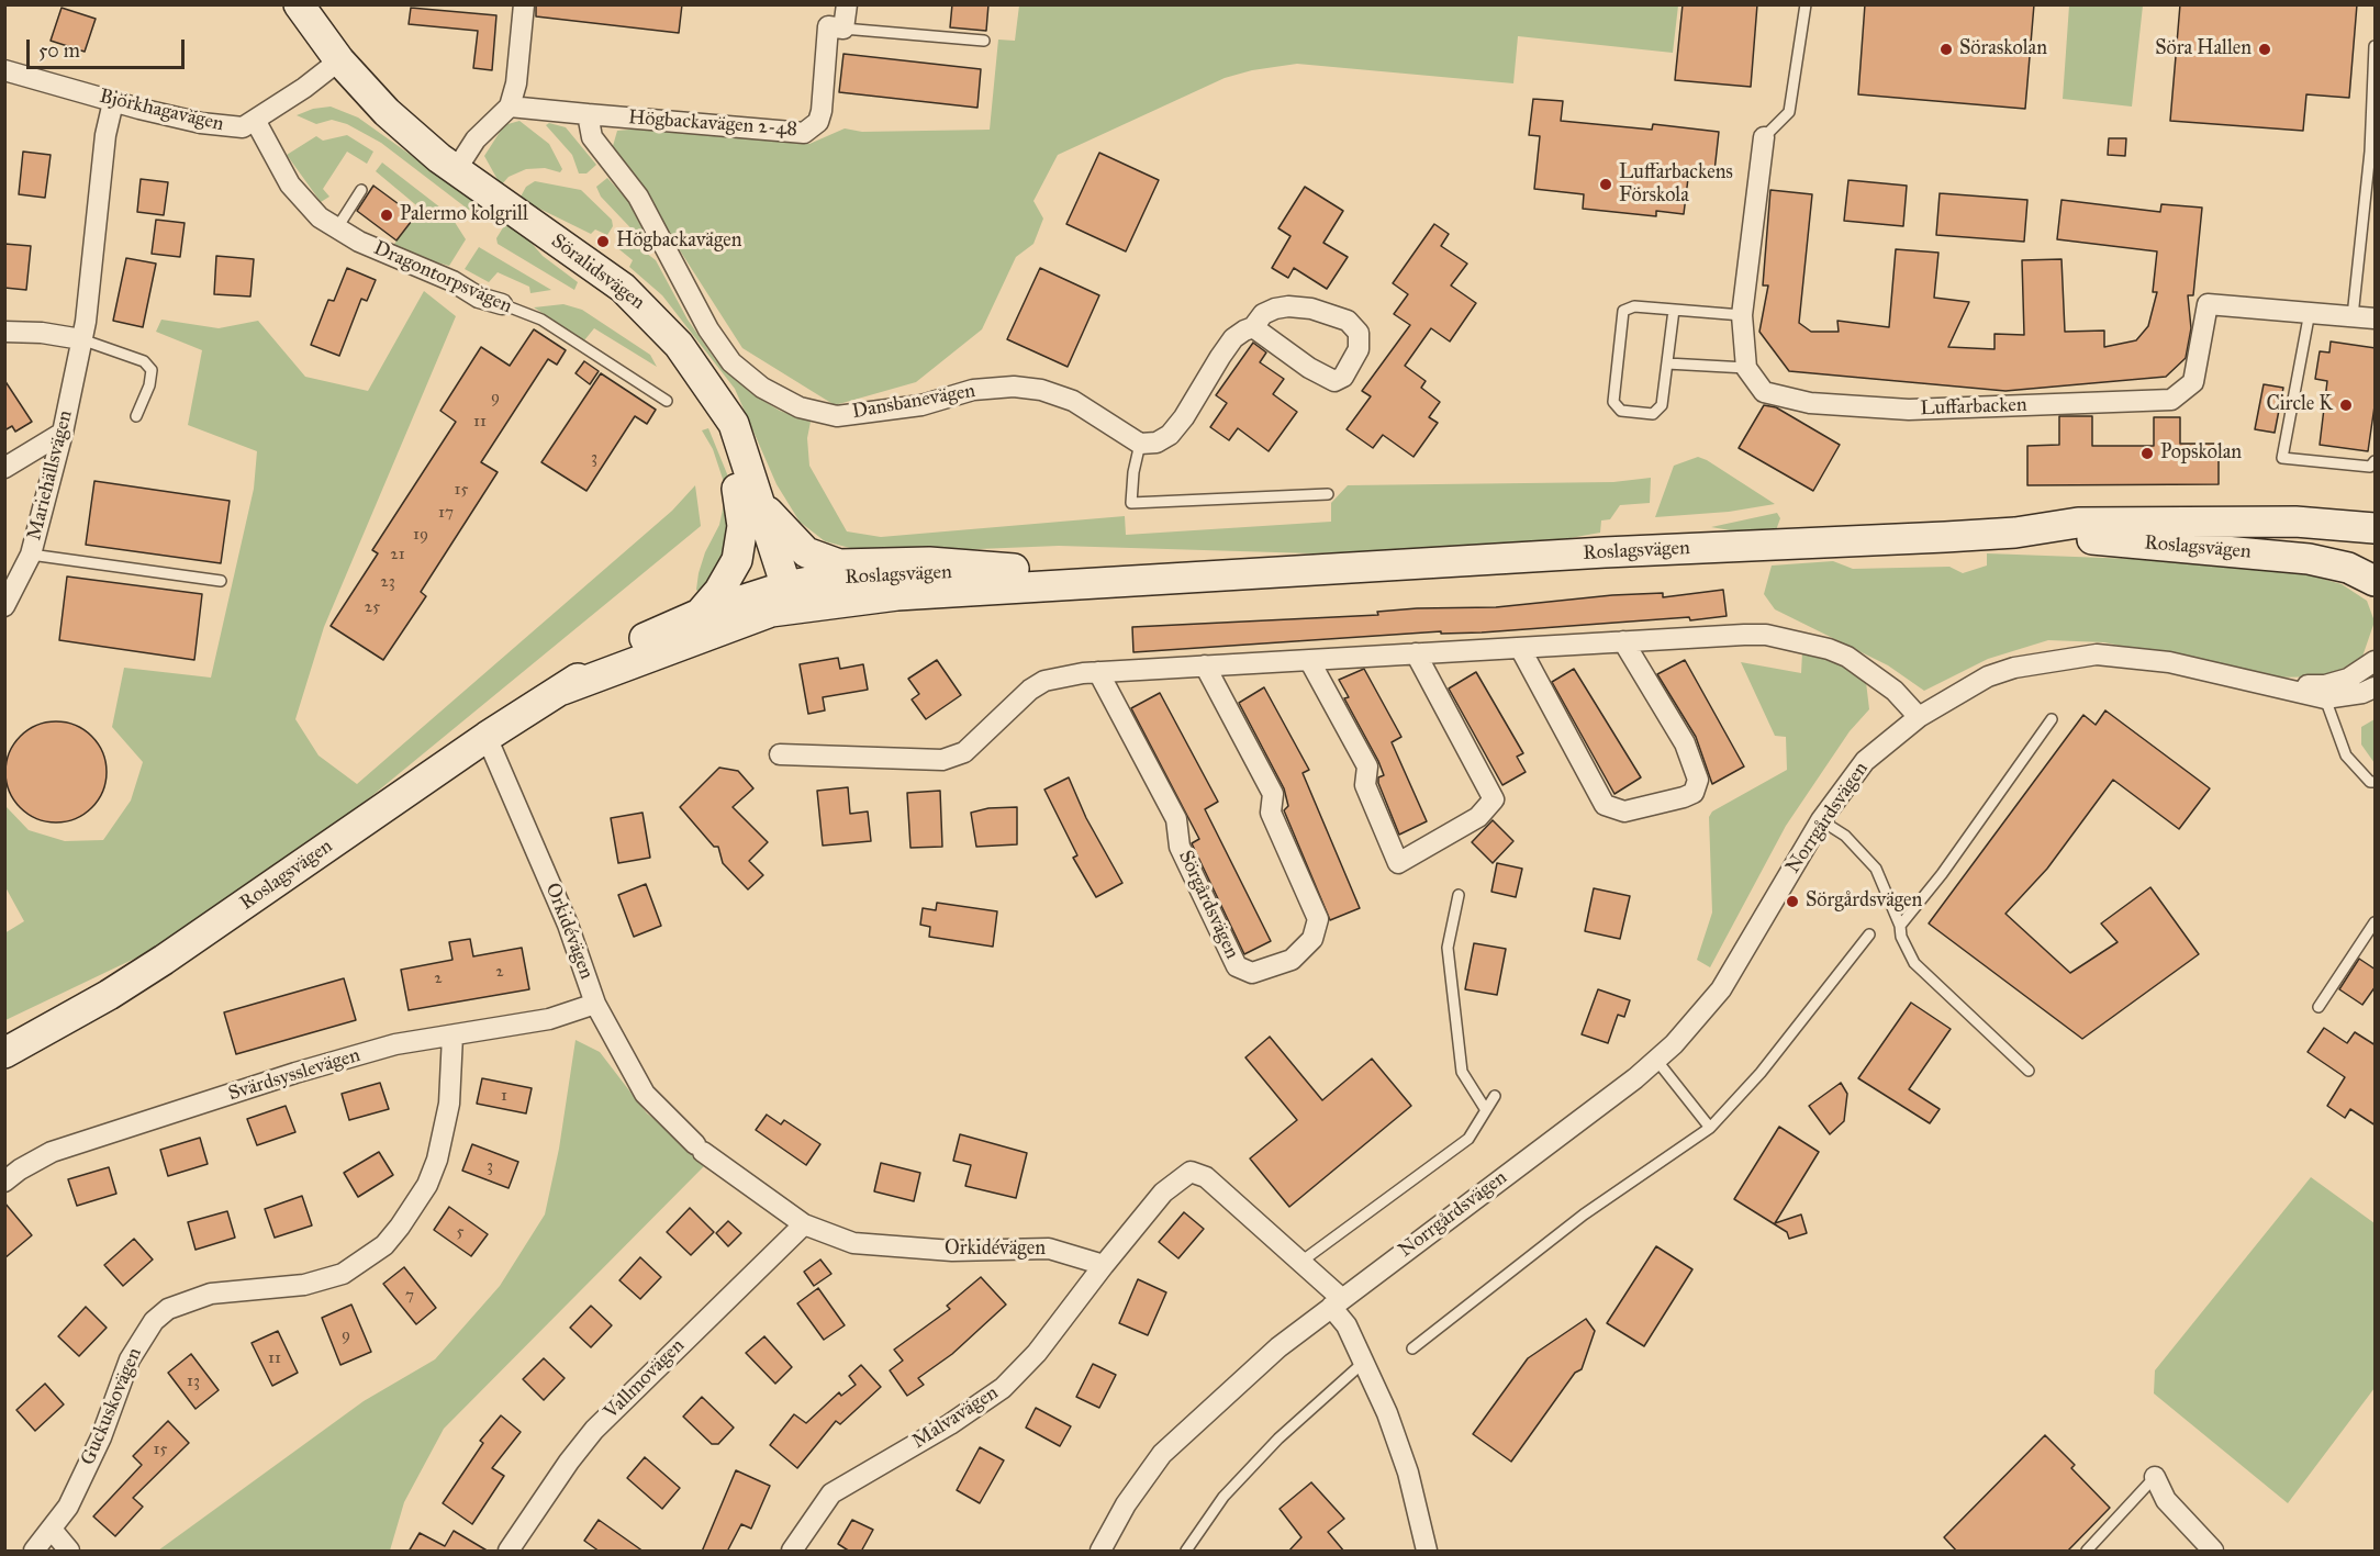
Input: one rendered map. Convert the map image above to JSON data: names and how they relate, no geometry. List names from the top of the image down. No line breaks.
{"streets":{"main road":["Söralidsvägen","Roslagsvägen"],"street":["Björkhagavägen","Högbackavägen 2-48","Dragontorpsvägen","Dansbanevägen","Luffarbacken","Mariehällsvägen","Norrgårdsvägen","Sörgårdsvägen","Orkidévägen","Svärdsysslevägen","Vallmovägen","Guckuskovägen","Malvavägen"]},"crossings":[["Björkhagavägen","Söralidsvägen"],["Björkhagavägen","Dragontorpsvägen"],["Björkhagavägen","Mariehällsvägen"],["Högbackavägen 2-48","Dansbanevägen"],["Söralidsvägen","Roslagsvägen"],["Roslagsvägen","Orkidévägen"],["Orkidévägen","Svärdsysslevägen"],["Orkidévägen","Vallmovägen"],["Orkidévägen","Malvavägen"],["Svärdsysslevägen","Guckuskovägen"]],"places":["Söraskolan","Söra Hallen","Luffarbackens Förskola","Palermo kolgrill","Högbackavägen","Circle K","Popskolan","Sörgårdsvägen"],"house_numbers":["9","11","3","15","17","19","21","23","25","2","2","1","3","5","7","9","11","13","15"],"scale_bar":"50 m"}
